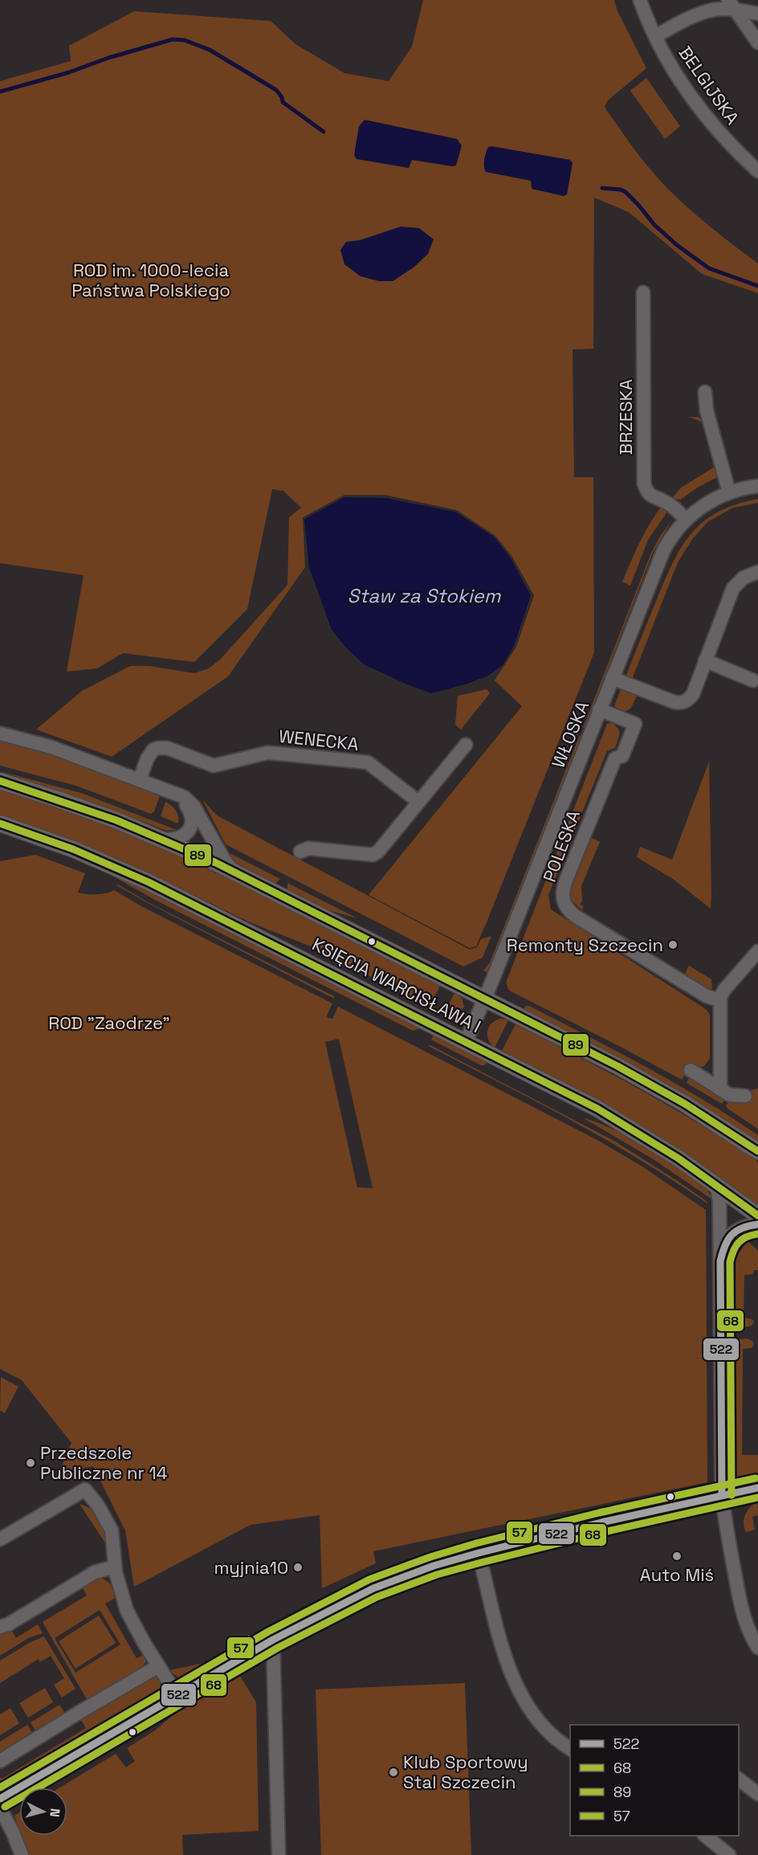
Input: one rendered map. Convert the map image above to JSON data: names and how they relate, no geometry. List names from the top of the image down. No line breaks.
{"streets":{"street":["BELGIJSKA","BRZESKA","WŁOSKA","WENECKA","POLESKA","KSIĘCIA WARCISŁAWA I"]},"crossings":[["BRZESKA","WŁOSKA"],["WŁOSKA","POLESKA"],["WŁOSKA","KSIĘCIA WARCISŁAWA I"]],"water":["Staw za Stokiem"],"parks":["ROD im. 1000-lecia Państwa Polskiego","ROD \"Zaodrze\""],"places":["Remonty Szczecin","Przedszole Publiczne nr 14","Auto Miś","myjnia10","Klub Sportowy Stal Szczecin"],"lines":["transit line 89","transit line 522","transit line 68","transit line 57"],"legend":["522","68","89","57"],"north":"right"}
